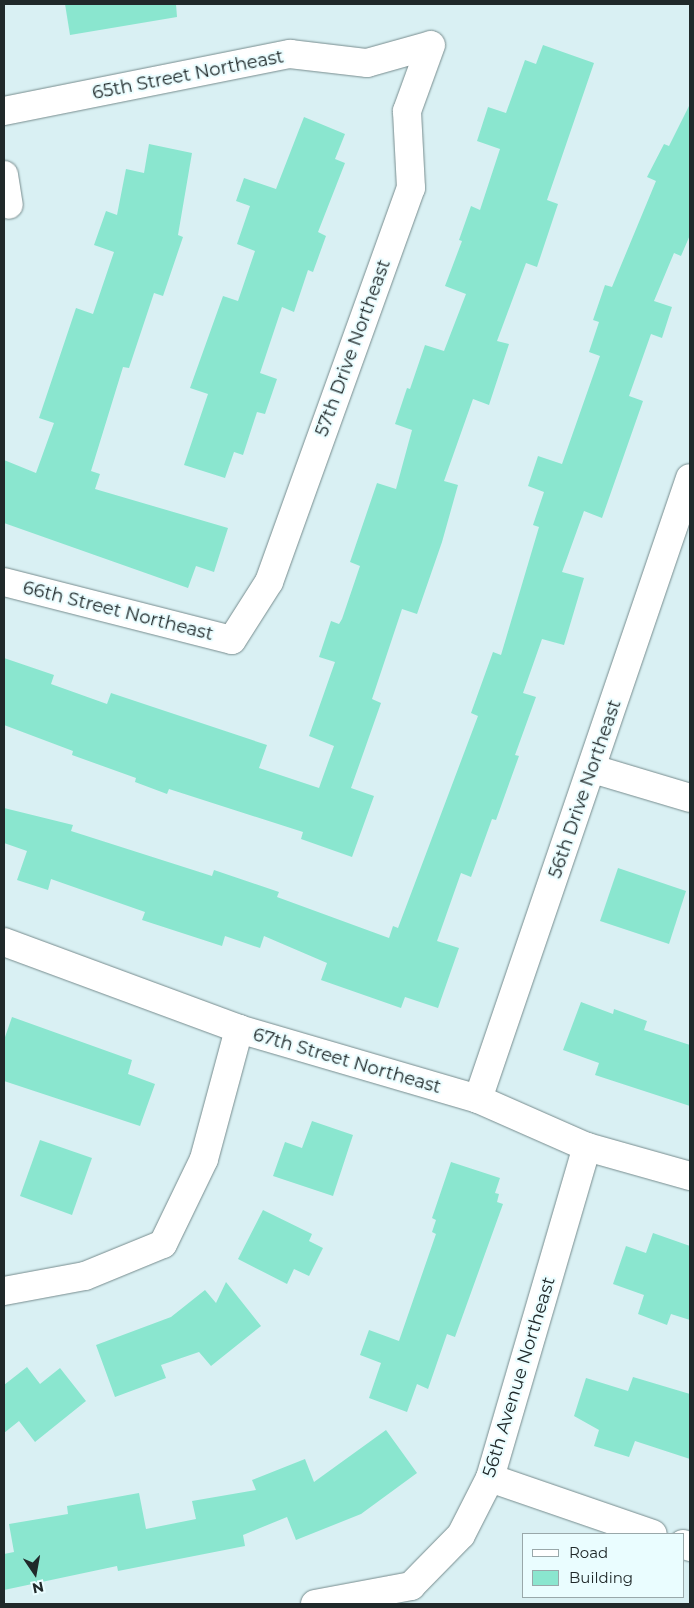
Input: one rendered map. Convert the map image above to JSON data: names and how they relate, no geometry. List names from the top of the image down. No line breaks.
{"streets":{"street":["65th Street Northeast","57th Drive Northeast","66th Street Northeast","56th Drive Northeast","67th Street Northeast","56th Avenue Northeast"]},"crossings":[["65th Street Northeast","57th Drive Northeast"],["57th Drive Northeast","66th Street Northeast"],["56th Drive Northeast","67th Street Northeast"],["67th Street Northeast","56th Avenue Northeast"]],"legend":["Road","Building"],"north":"bottom"}
